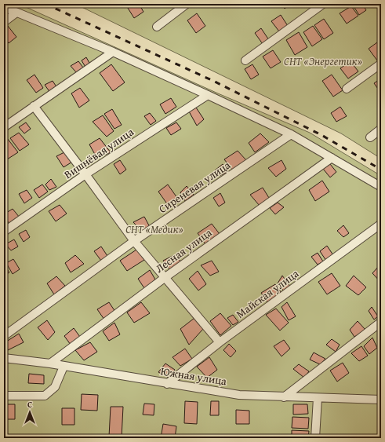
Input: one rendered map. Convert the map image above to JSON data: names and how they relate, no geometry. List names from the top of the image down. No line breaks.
{"streets":{"street":["Вишнёвая улица","Сиреневая улица","Лесная улица","Майская улица","Южная улица"]},"crossings":[["Лесная улица","Южная улица"],["Майская улица","Южная улица"]],"parks":["СНТ «Энергетик»","СНТ «Медик»"],"north":"top"}
